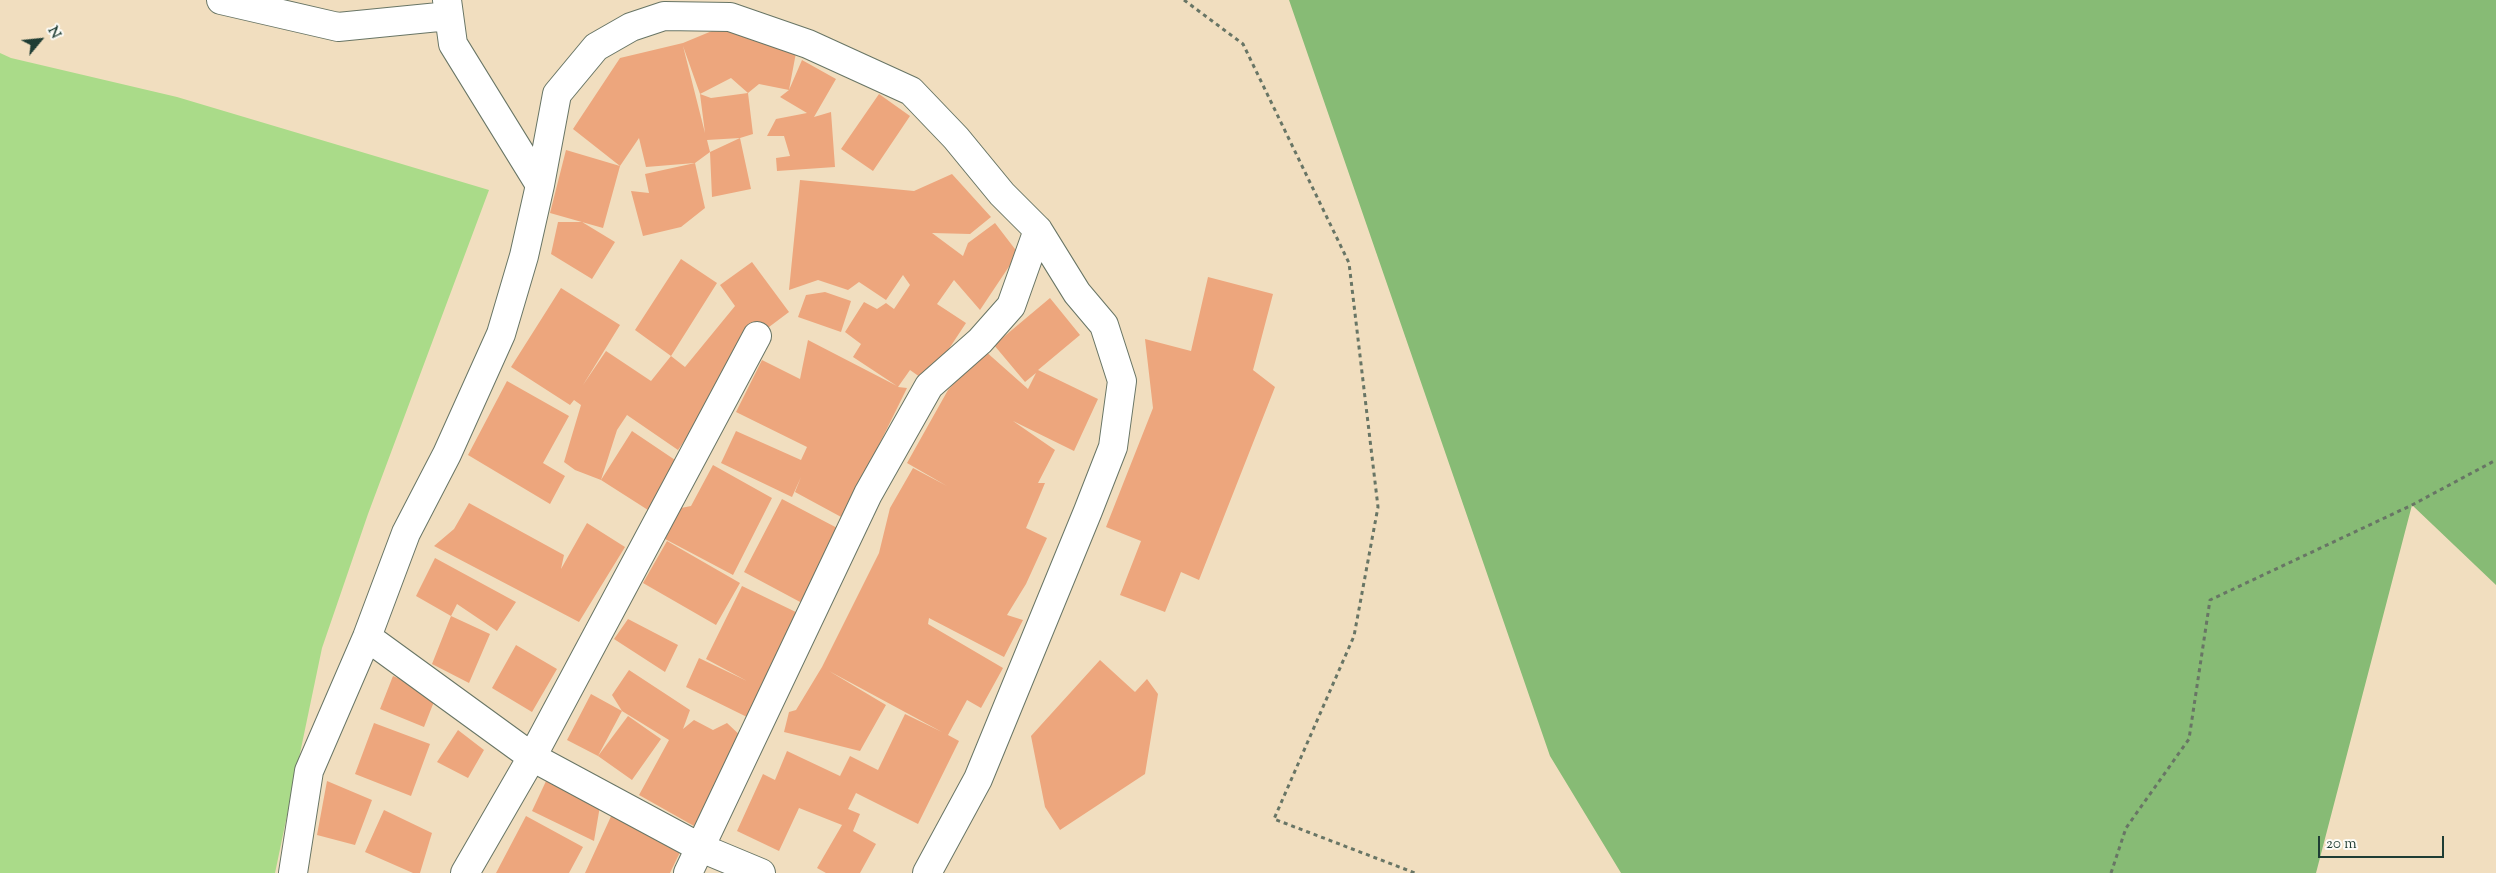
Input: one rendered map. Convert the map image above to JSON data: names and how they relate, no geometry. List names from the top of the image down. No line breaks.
{"scale_bar":"20 m","north":"top right"}
